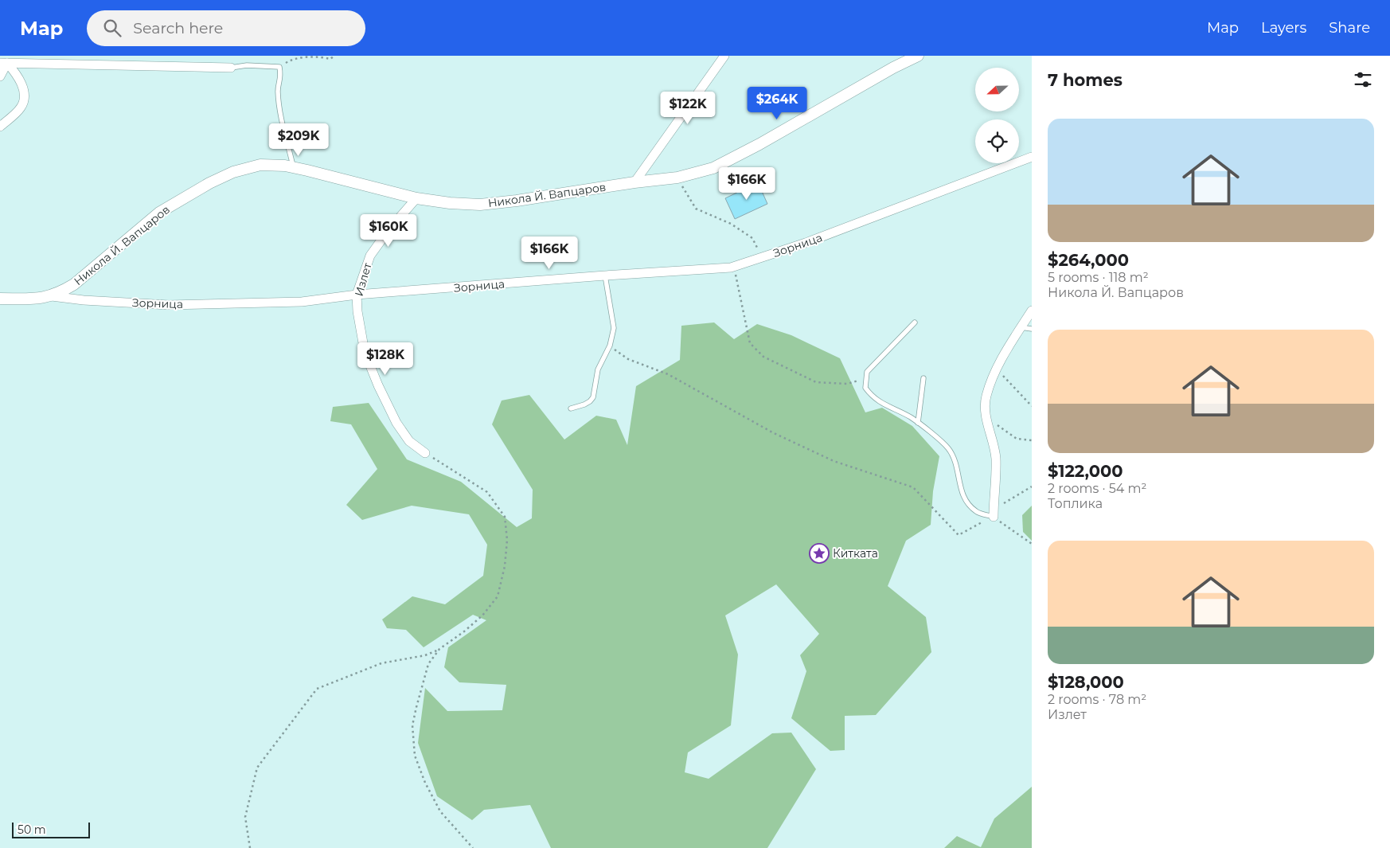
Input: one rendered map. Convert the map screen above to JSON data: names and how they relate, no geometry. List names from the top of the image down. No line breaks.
{"streets":{"street":["Никола Й. Вапцаров","Зорница","Излет"]},"crossings":[["Никола Й. Вапцаров","Зорница"],["Никола Й. Вапцаров","Излет"],["Зорница","Излет"]],"places":{"place":["Китката"]},"scale_bar":"50 m","north":"left","page":{"header":"Map","search":"Search here","nav":["Map","Layers","Share"],"heading":"7 homes","price":["$264K","$122K","$209K","$166K","$160K","$166K","$128K"],"list":[{"name":"$264,000","note":"5 rooms · 118 m² · Никола Й. Вапцаров"},{"name":"$122,000","note":"2 rooms · 54 m² · Топлика"},{"name":"$128,000","note":"2 rooms · 78 m² · Излет"}],"scale":"50 m"}}
